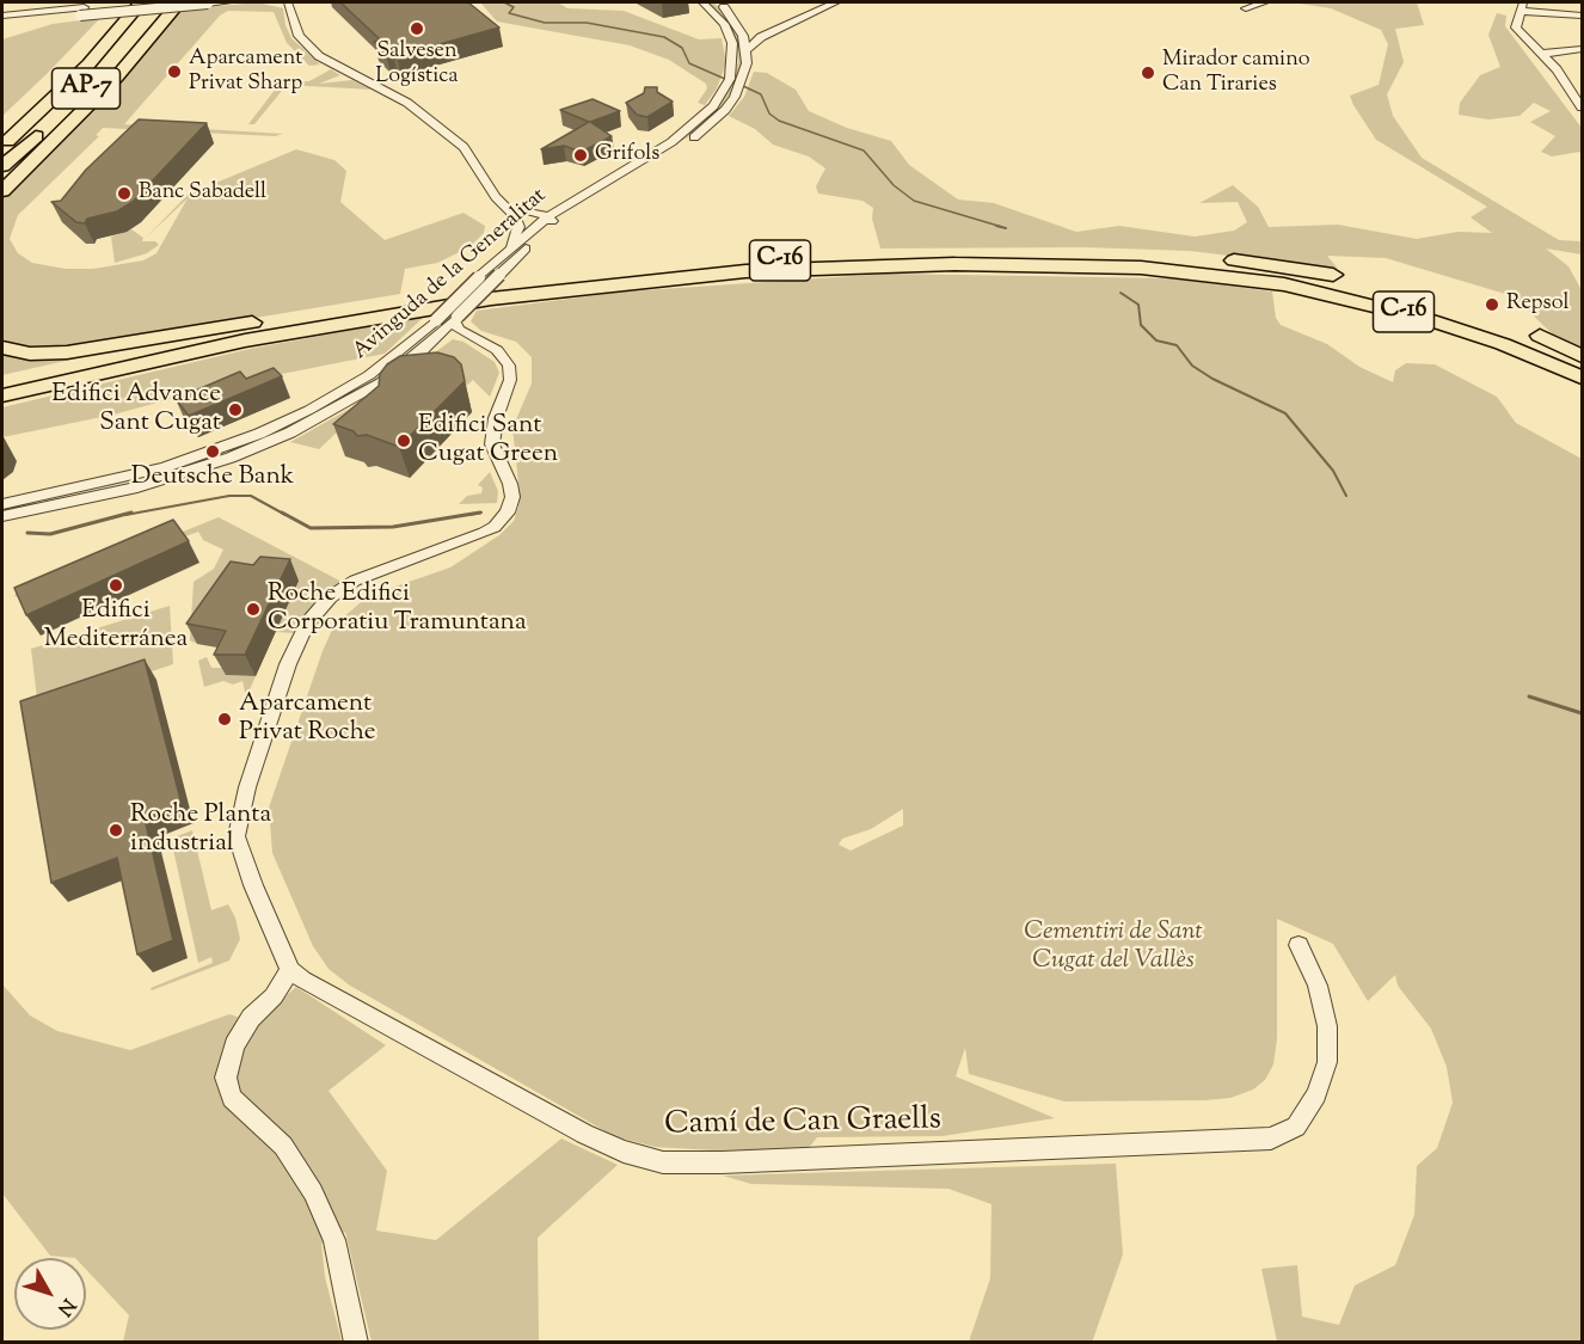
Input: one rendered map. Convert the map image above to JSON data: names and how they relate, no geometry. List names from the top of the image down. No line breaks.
{"streets":{"highway":["AP-7","C-16"],"street":["Avinguda de la Generalitat","Camí de Can Graells"]},"parks":["Cementiri de Sant Cugat del Vallès"],"places":["Salvesen Logística","Aparcament Privat Sharp","Mirador camino Can Tiraries","Grifols","Banc Sabadell","Repsol","Edifici Advance Sant Cugat","Edifici Sant Cugat Green","Deutsche Bank","Edifici Mediterránea","Roche Edifici Corporatiu Tramuntana","Aparcament Privat Roche","Roche Planta industrial"],"north":"bottom right"}
